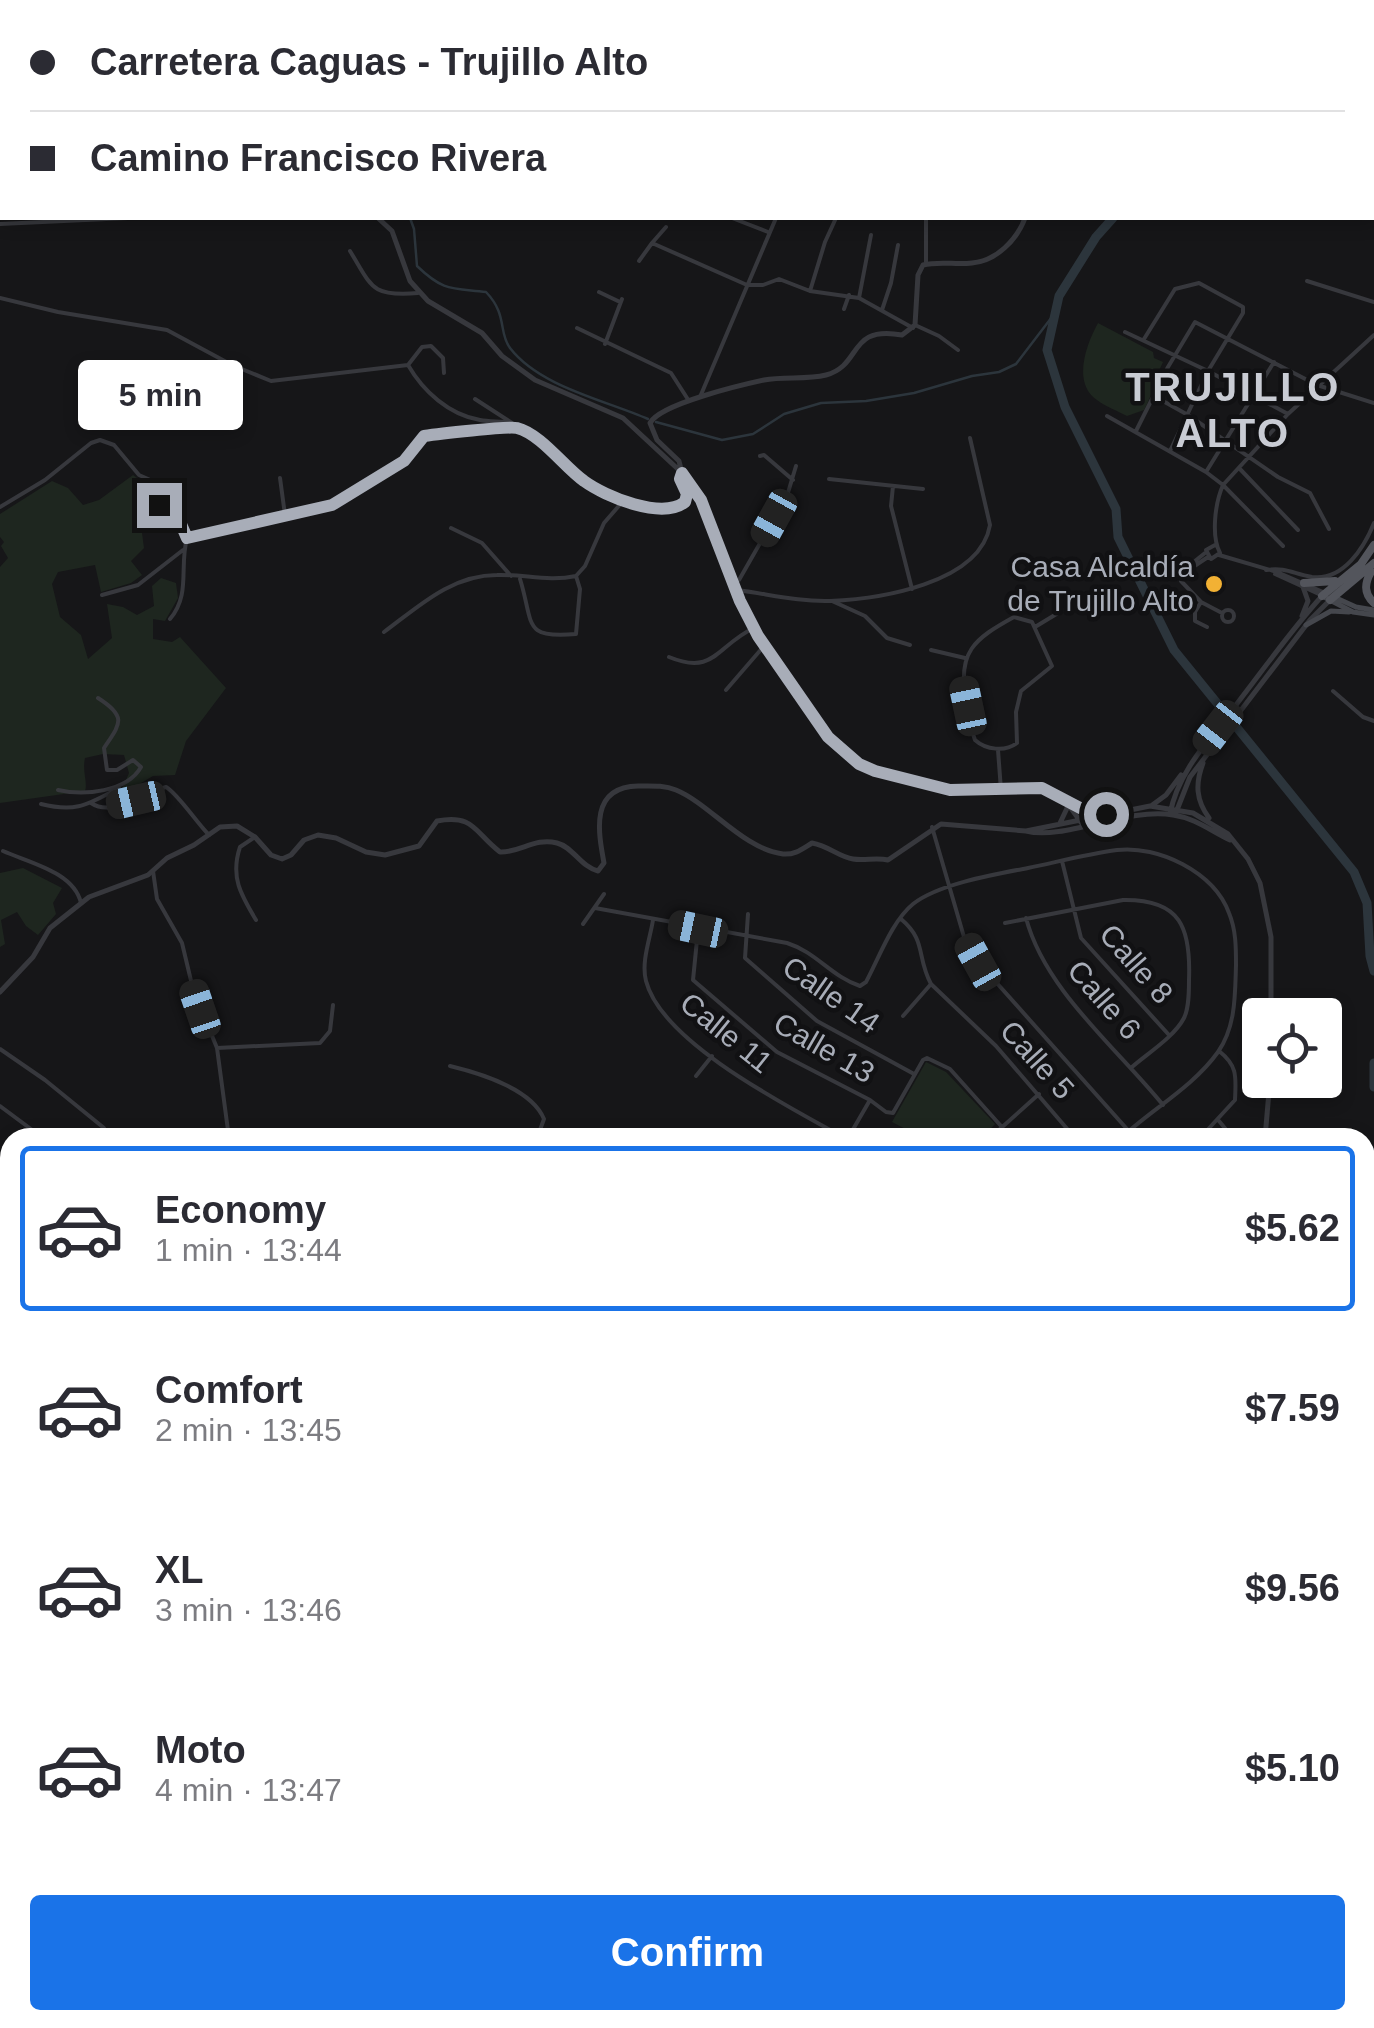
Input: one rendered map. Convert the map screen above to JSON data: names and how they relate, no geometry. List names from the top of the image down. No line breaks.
{"streets":{"street":["Calle 8","Calle 14","Calle 6","Calle 11","Calle 13","Calle 5"]},"crossings":[["Calle 14","Calle 13"],["Calle 11","Calle 13"]],"districts":["TRUJILLO ALTO"],"places":["Casa Alcaldía de Trujillo Alto"],"page":{"banner":["Carretera Caguas - Trujillo Alto","Camino Francisco Rivera"],"bubble":"5 min","list":[{"name":"Economy","note":"1 min · 13:44","value":"$5.62"},{"name":"Comfort","note":"2 min · 13:45","value":"$7.59"},{"name":"XL","note":"3 min · 13:46","value":"$9.56"},{"name":"Moto","note":"4 min · 13:47","value":"$5.10"}],"buttons":"Confirm"}}
